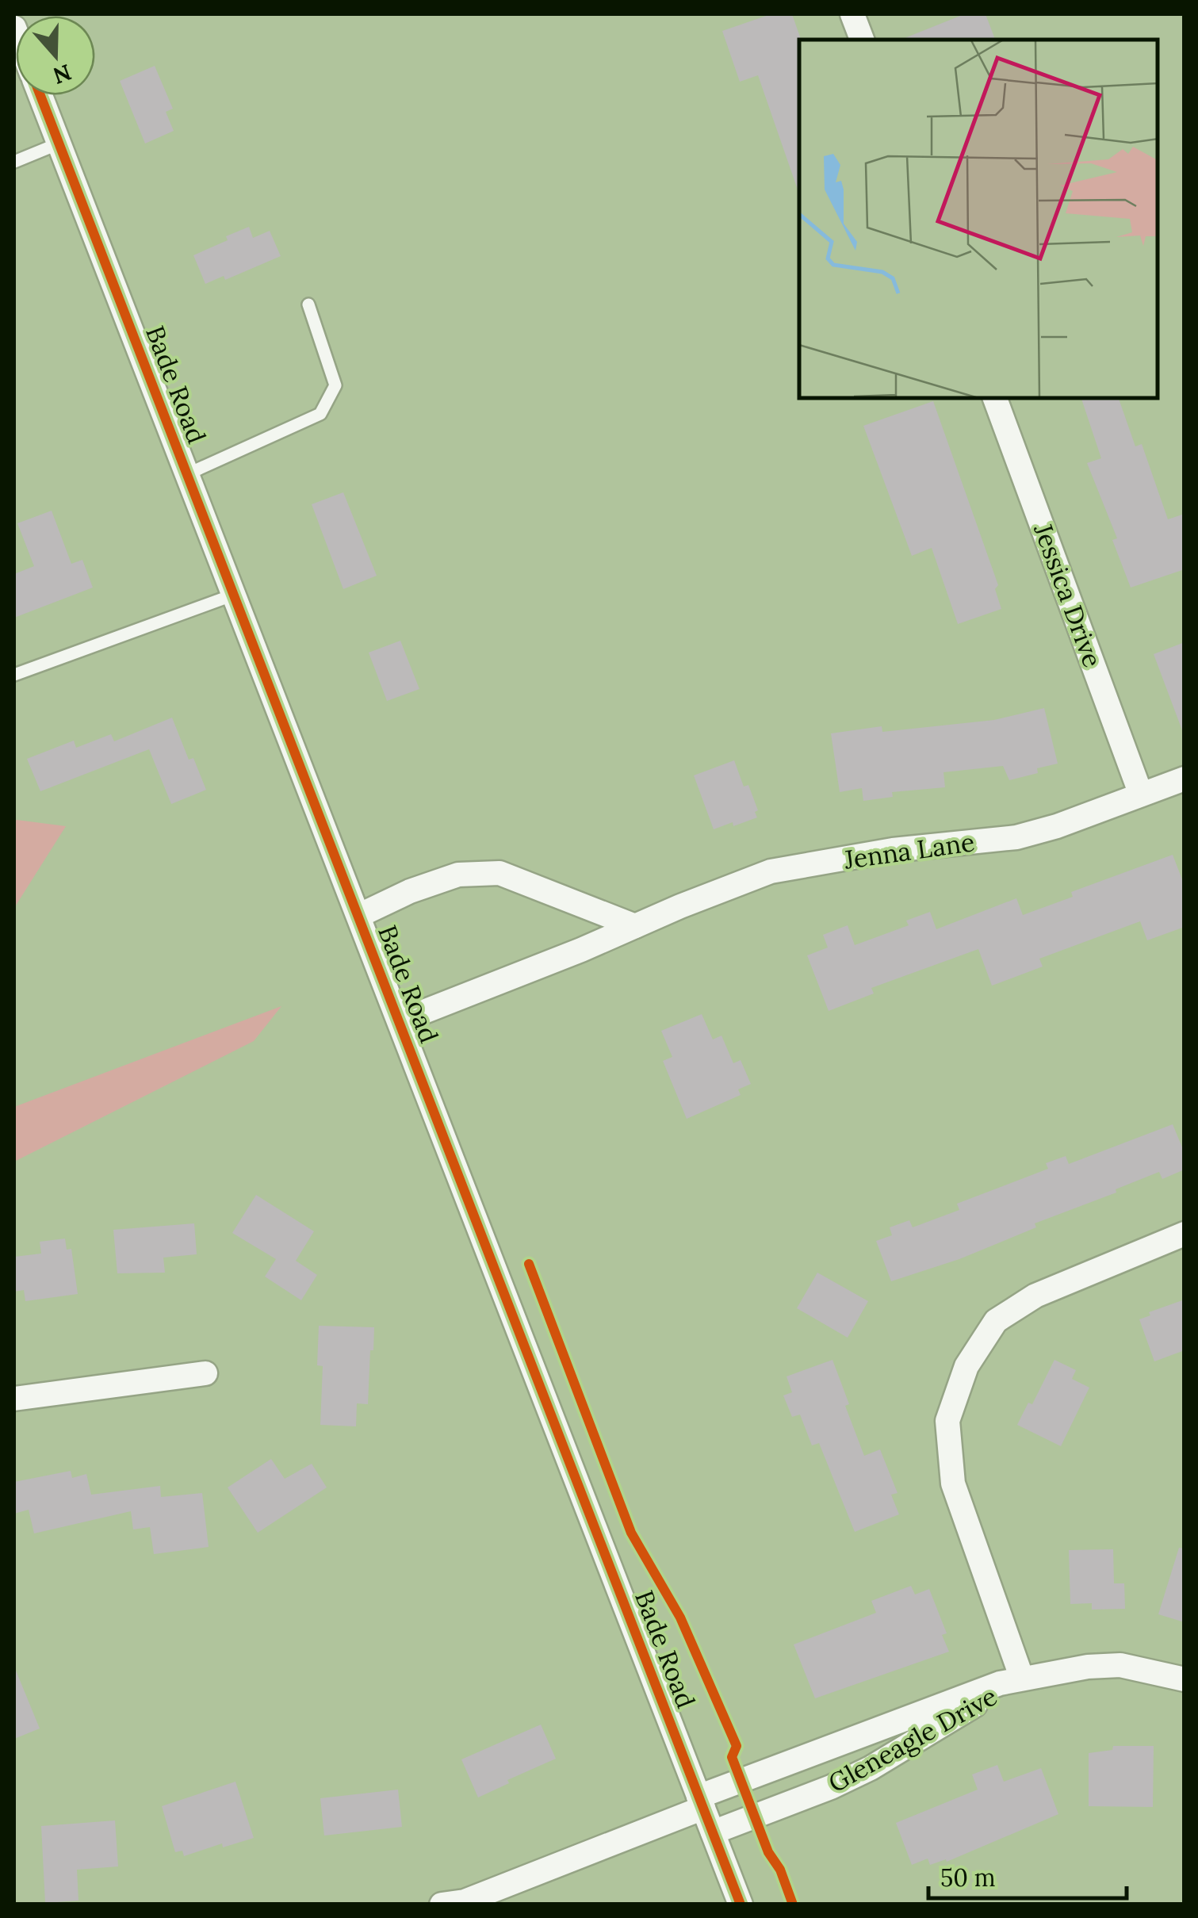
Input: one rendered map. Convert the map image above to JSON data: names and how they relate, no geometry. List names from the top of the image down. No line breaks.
{"streets":{"street":["Bade Road","Jessica Drive","Jenna Lane","Gleneagle Drive"]},"crossings":[["Bade Road","Jenna Lane"],["Bade Road","Gleneagle Drive"],["Jessica Drive","Jenna Lane"]],"scale_bar":"50 m","north":"bottom"}
